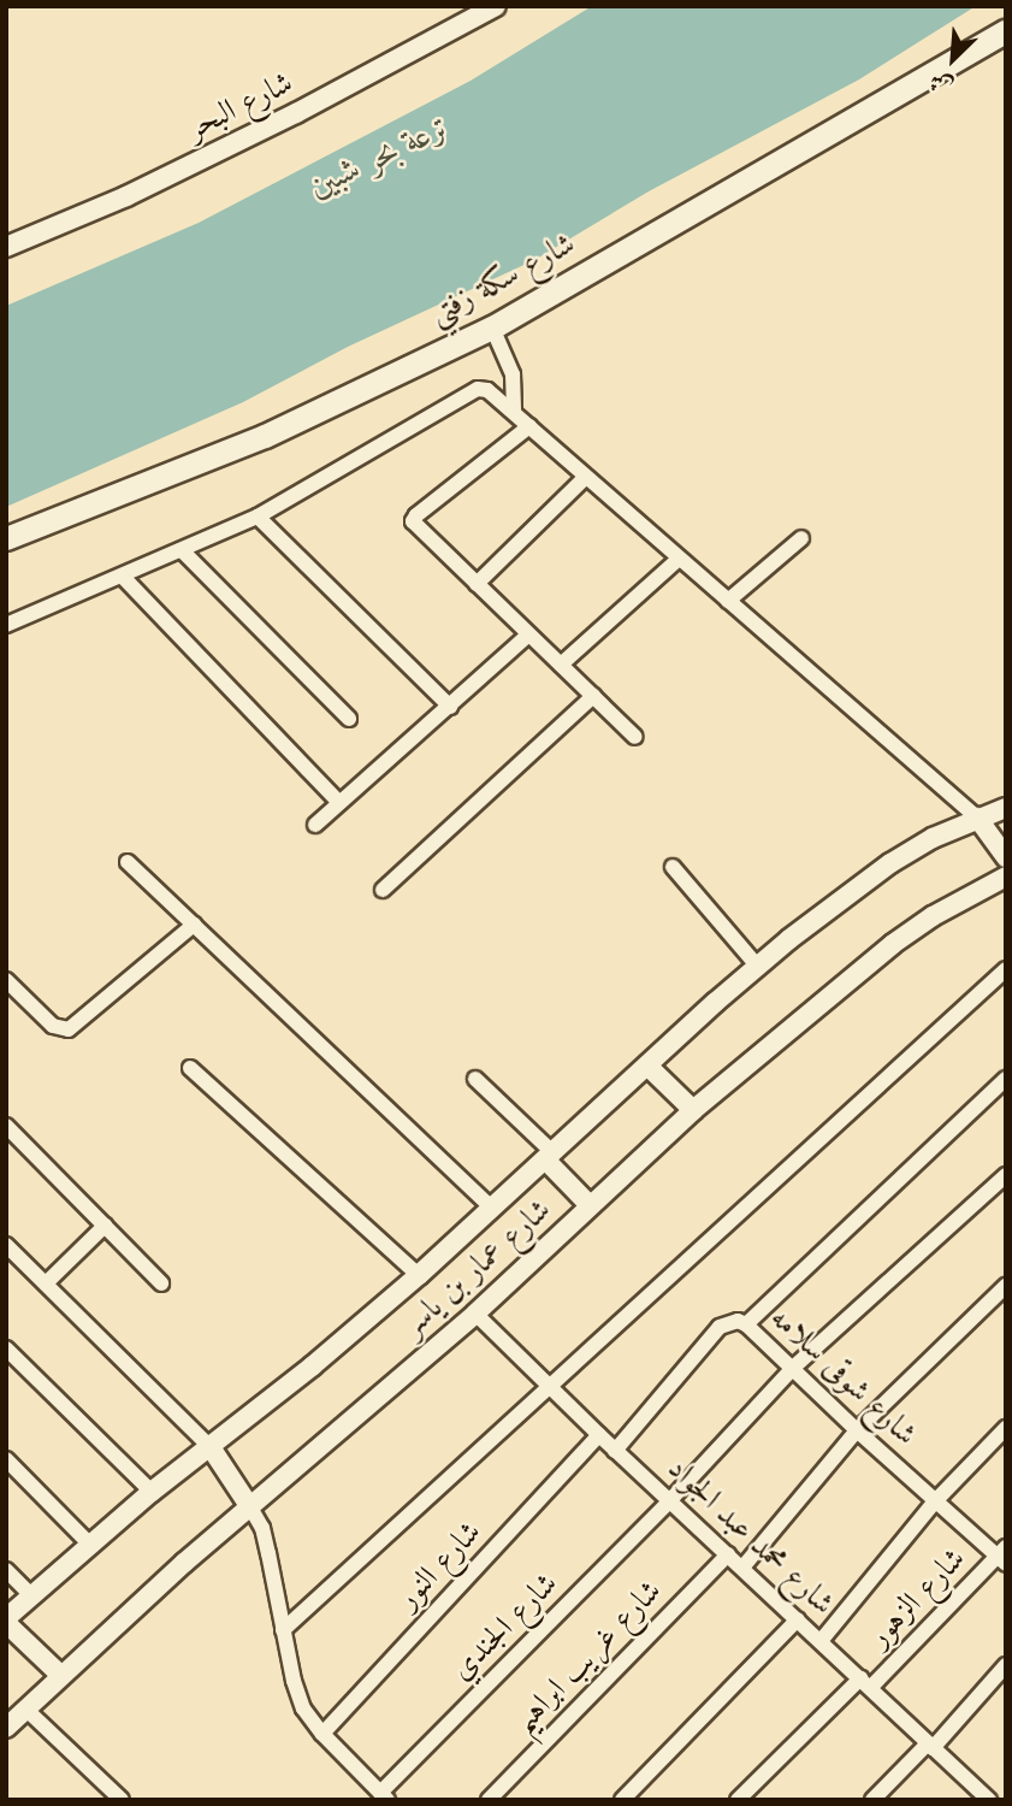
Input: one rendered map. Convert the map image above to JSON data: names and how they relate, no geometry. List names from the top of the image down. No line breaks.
{"streets":{"main road":["شارع سكة زفتي"],"street":["شارع البحر","شارع عمار بن ياسر","شارع شوقى سلامه","شارع محمد عبد الجواد","شارع النور","شارع الزهور","شارع الجندي","شارع غريب ابراهيم"]},"crossings":[["شارع عمار بن ياسر","شارع محمد عبد الجواد"],["شارع شوقى سلامه","شارع محمد عبد الجواد"],["شارع شوقى سلامه","شارع الزهور"],["شارع شوقى سلامه","شارع الجندي"],["شارع محمد عبد الجواد","شارع النور"],["شارع محمد عبد الجواد","شارع الزهور"],["شارع محمد عبد الجواد","شارع الجندي"],["شارع محمد عبد الجواد","شارع غريب ابراهيم"]],"water":["ترعة بحر شبين"],"north":"bottom left"}
